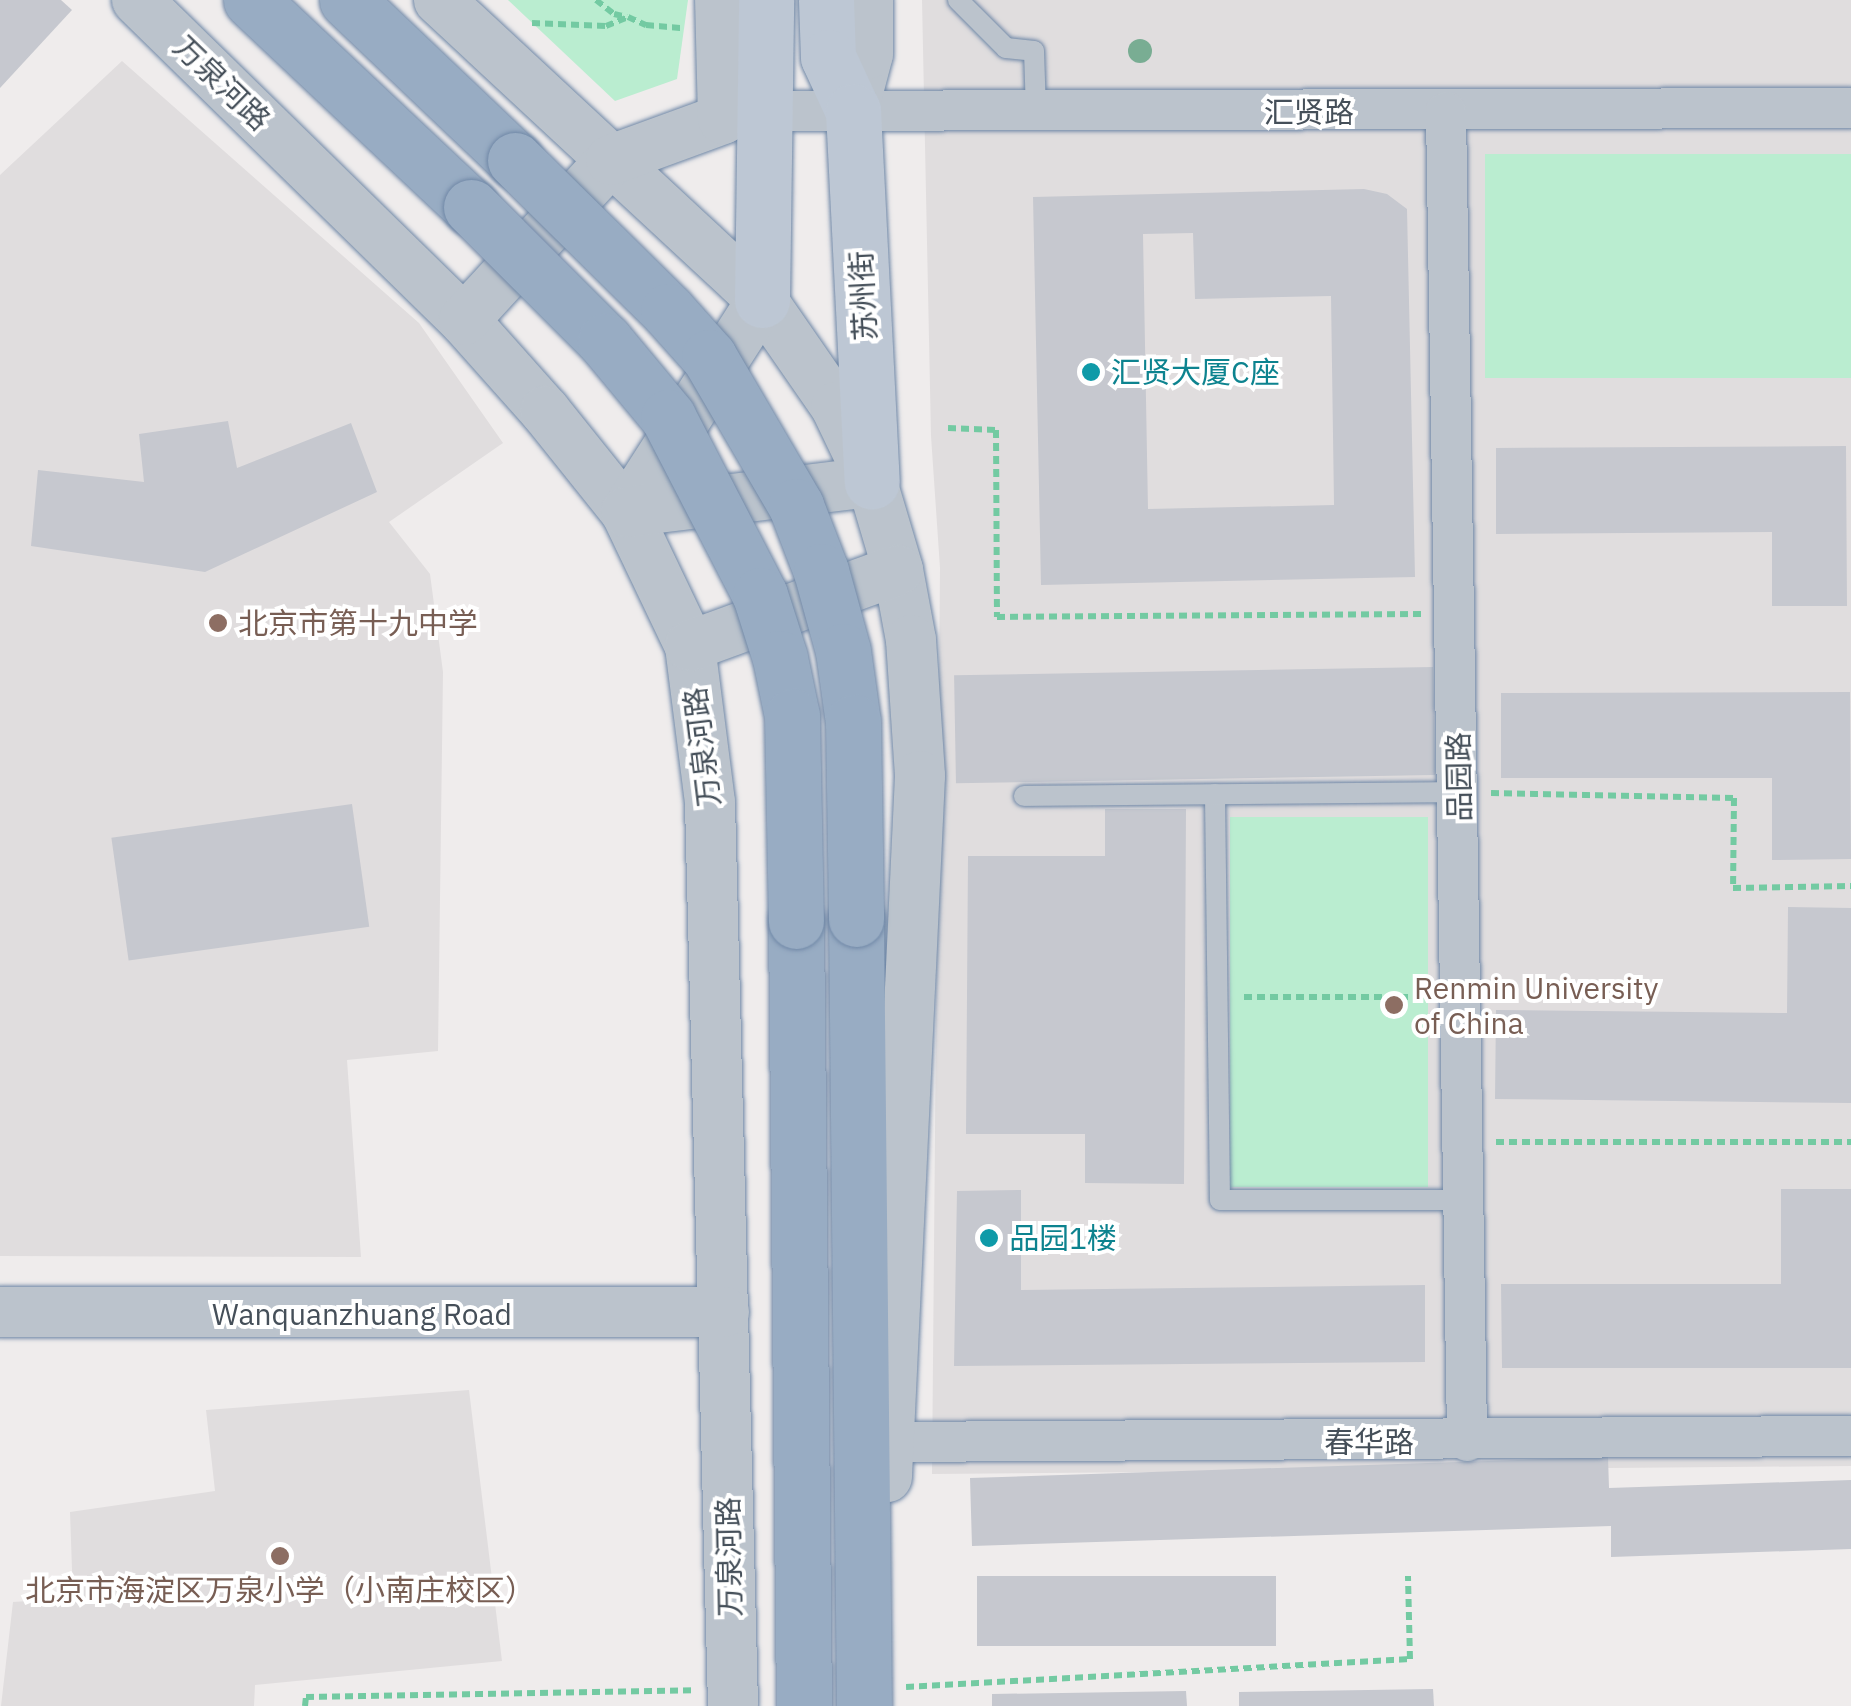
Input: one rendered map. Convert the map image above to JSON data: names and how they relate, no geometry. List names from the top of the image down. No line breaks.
{"streets":{"main road":["苏州街"],"street":["万泉河路","汇贤路","品园路","Wanquanzhuang Road","春华路"]},"crossings":[["万泉河路","Wanquanzhuang Road"],["汇贤路","苏州街"],["汇贤路","品园路"],["品园路","春华路"]],"places":["汇贤大厦C座","北京市第十九中学","Renmin University of China","品园1楼","北京市海淀区万泉小学（小南庄校区）"]}
